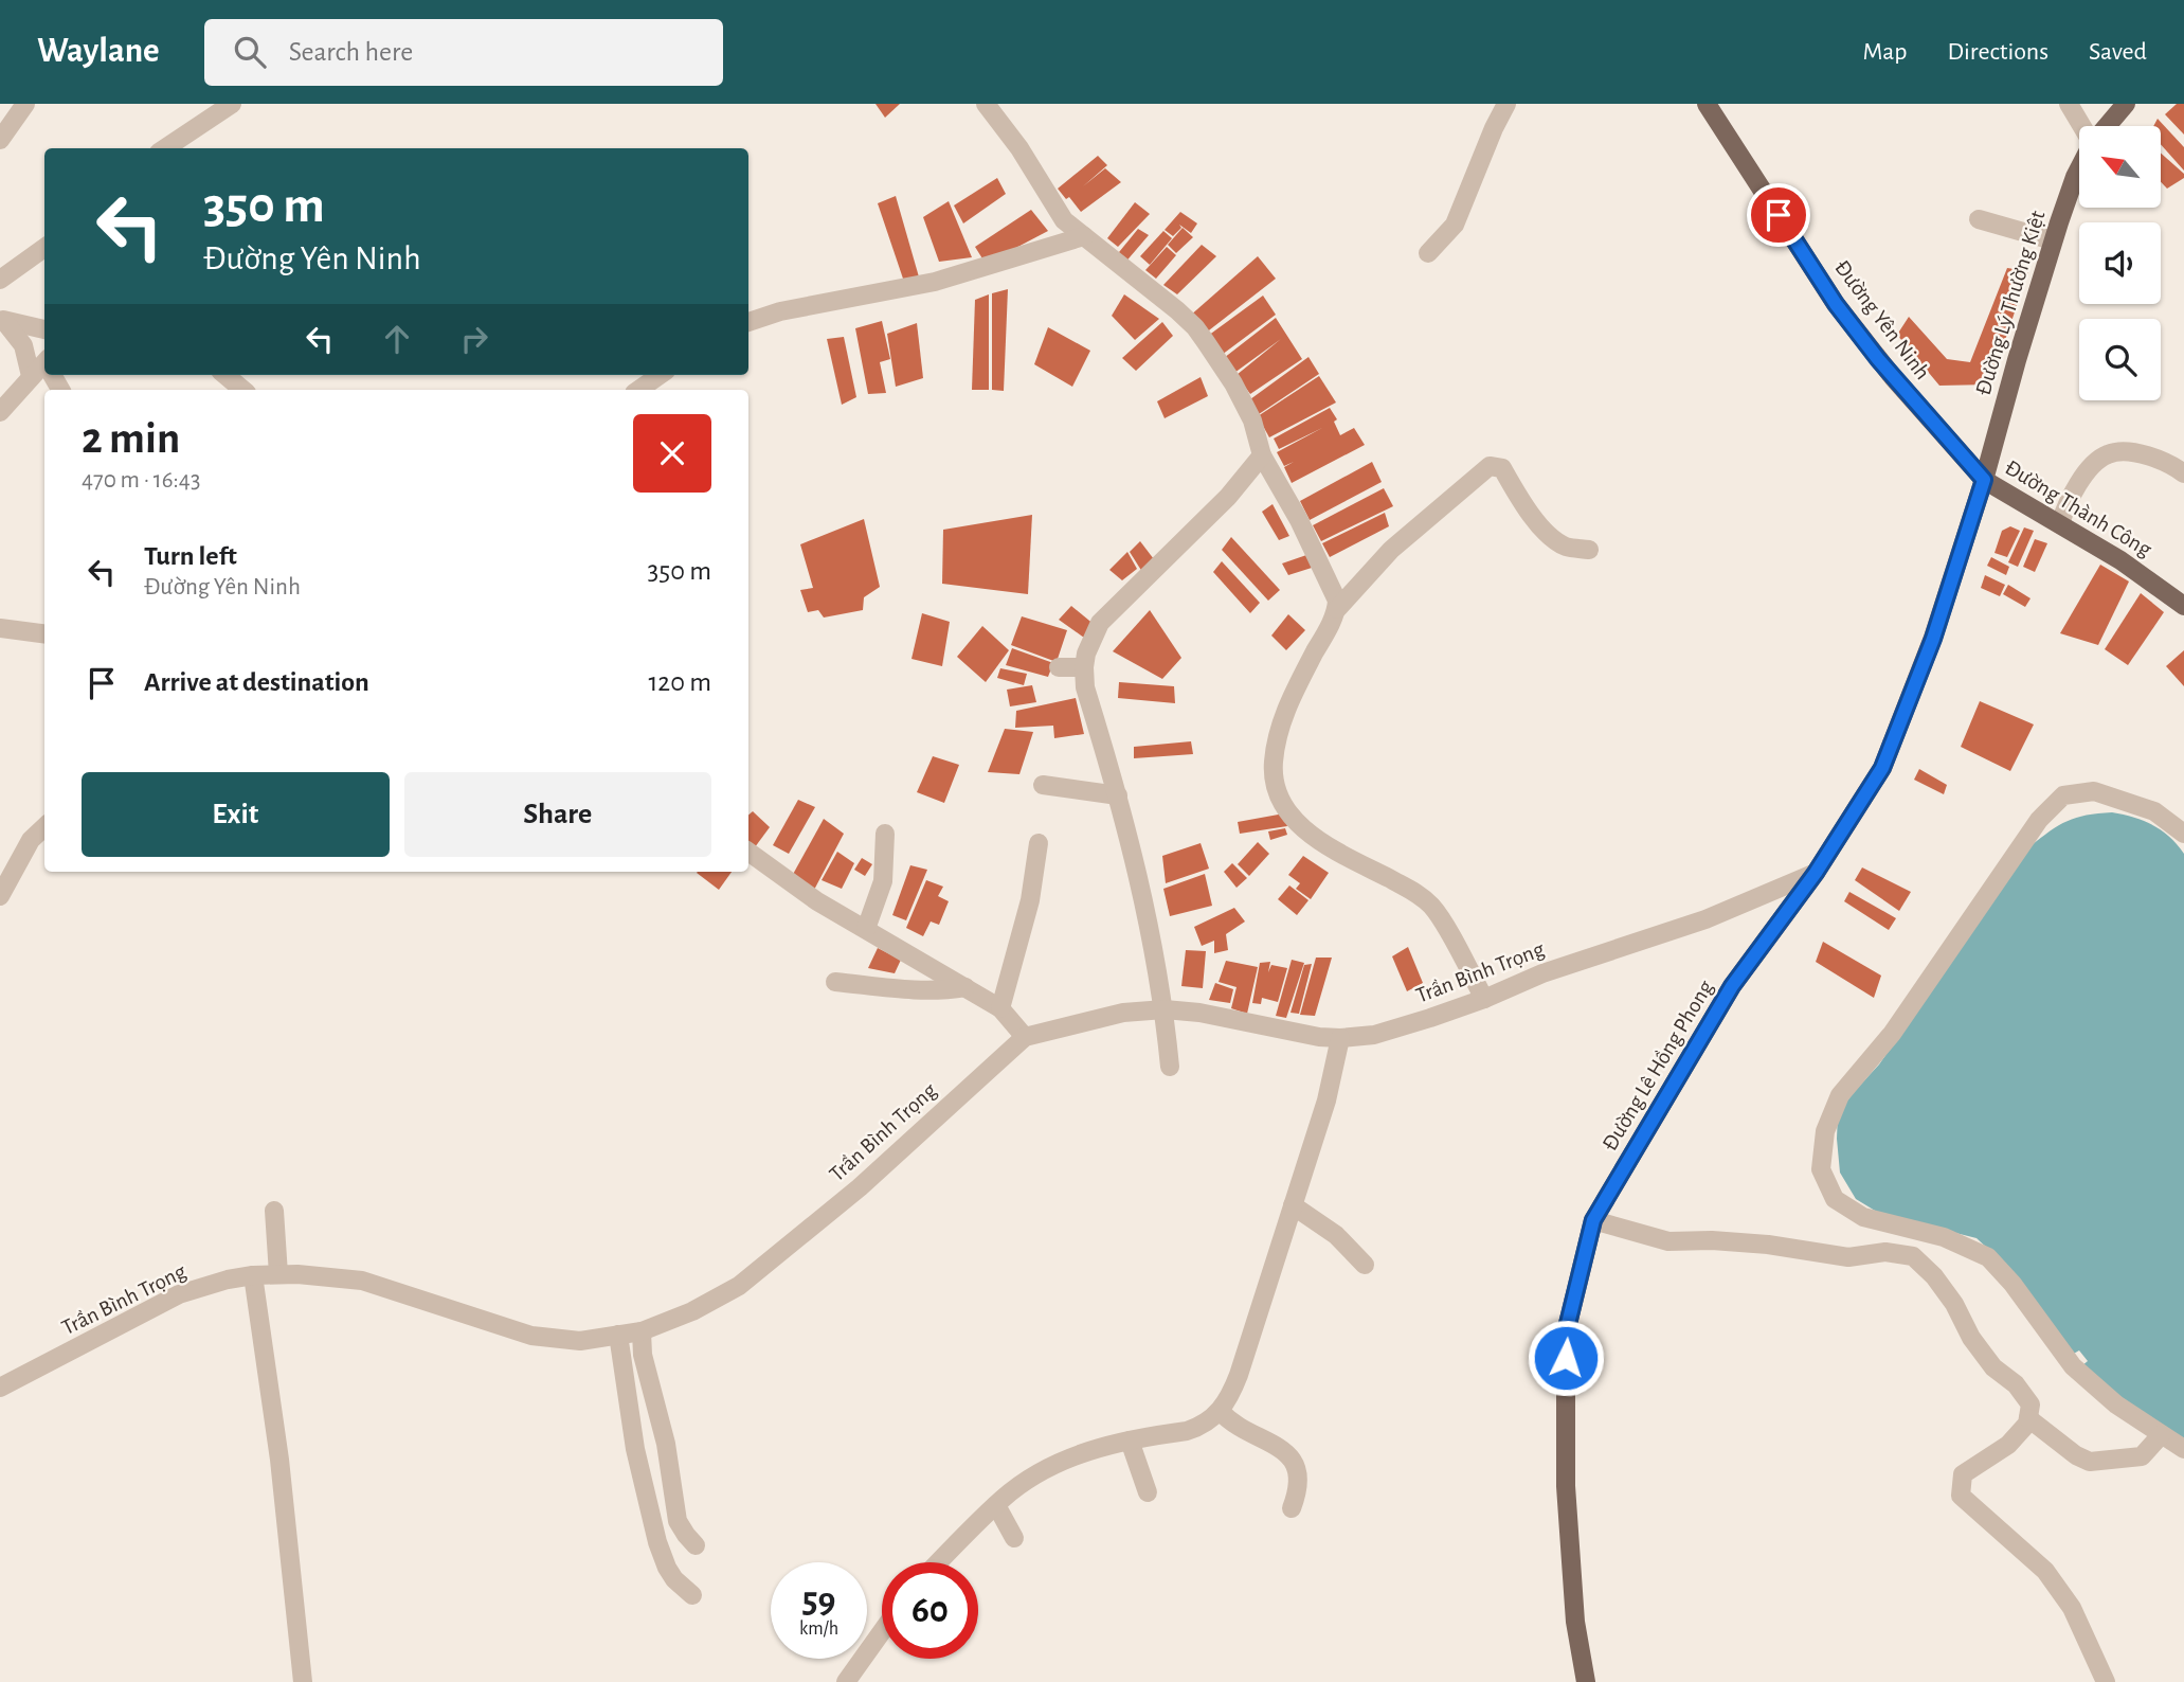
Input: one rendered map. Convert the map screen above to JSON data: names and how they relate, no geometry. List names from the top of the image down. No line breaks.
{"streets":{"main road":["Đường Lý Thường Kiệt","Đường Yên Ninh","Đường Thành Công","Đường Lê Hồng Phong"],"street":["Trần Bình Trọng"]},"crossings":[["Đường Lý Thường Kiệt","Đường Yên Ninh"],["Đường Lý Thường Kiệt","Đường Thành Công"],["Đường Lý Thường Kiệt","Đường Lê Hồng Phong"],["Đường Yên Ninh","Đường Thành Công"],["Đường Yên Ninh","Đường Lê Hồng Phong"],["Đường Thành Công","Đường Lê Hồng Phong"],["Trần Bình Trọng","Đường Lê Hồng Phong"]],"north":"top left","page":{"header":"Waylane","search":"Search here","nav":["Map","Directions","Saved"],"turn":["350 m","Đường Yên Ninh"],"heading":["2 min","470 m · 16:43"],"list":[{"name":"Turn left","note":"Đường Yên Ninh","value":"350 m"},{"name":"Arrive at destination","value":"120 m"}],"buttons":["Exit","Share"],"speed":"59 km/h","limit":"60"}}
